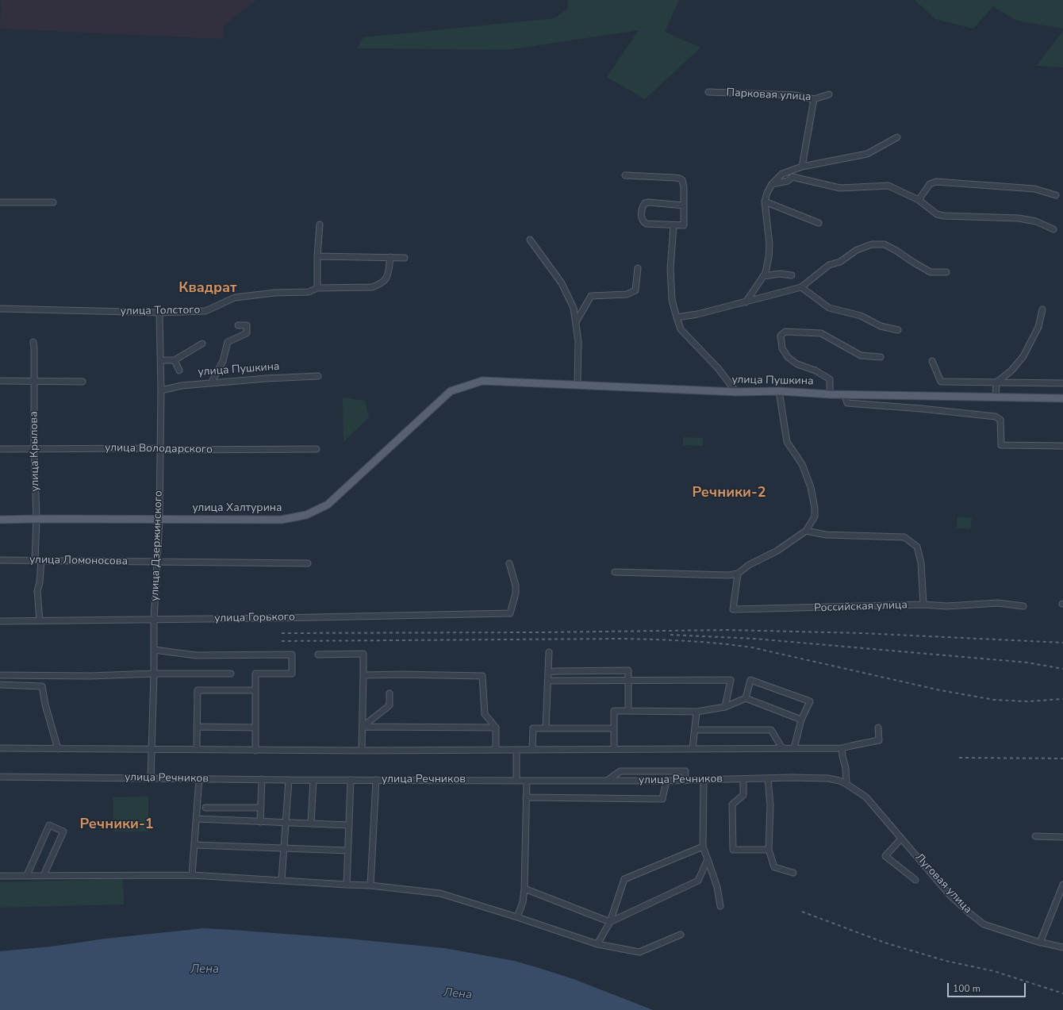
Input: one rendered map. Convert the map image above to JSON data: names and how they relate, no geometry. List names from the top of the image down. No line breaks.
{"streets":{"main road":["улица Пушкина","улица Халтурина"],"street":["Парковая улица","улица Толстого","улица Володарского","улица Крылова","улица Дзержинского","улица Ломоносова","Российская улица","улица Горького","улица Речников","Луговая улица"]},"crossings":[["улица Толстого","улица Дзержинского"],["улица Пушкина","улица Халтурина"],["улица Пушкина","улица Дзержинского"],["улица Володарского","улица Крылова"],["улица Володарского","улица Дзержинского"],["улица Крылова","улица Халтурина"],["улица Крылова","улица Ломоносова"],["улица Халтурина","улица Дзержинского"],["улица Дзержинского","улица Ломоносова"],["улица Дзержинского","улица Горького"],["улица Дзержинского","улица Речников"],["улица Речников","Луговая улица"]],"districts":["Квадрат","Речники-2","Речники-1"],"water":["Лена"],"scale_bar":"100 m"}
